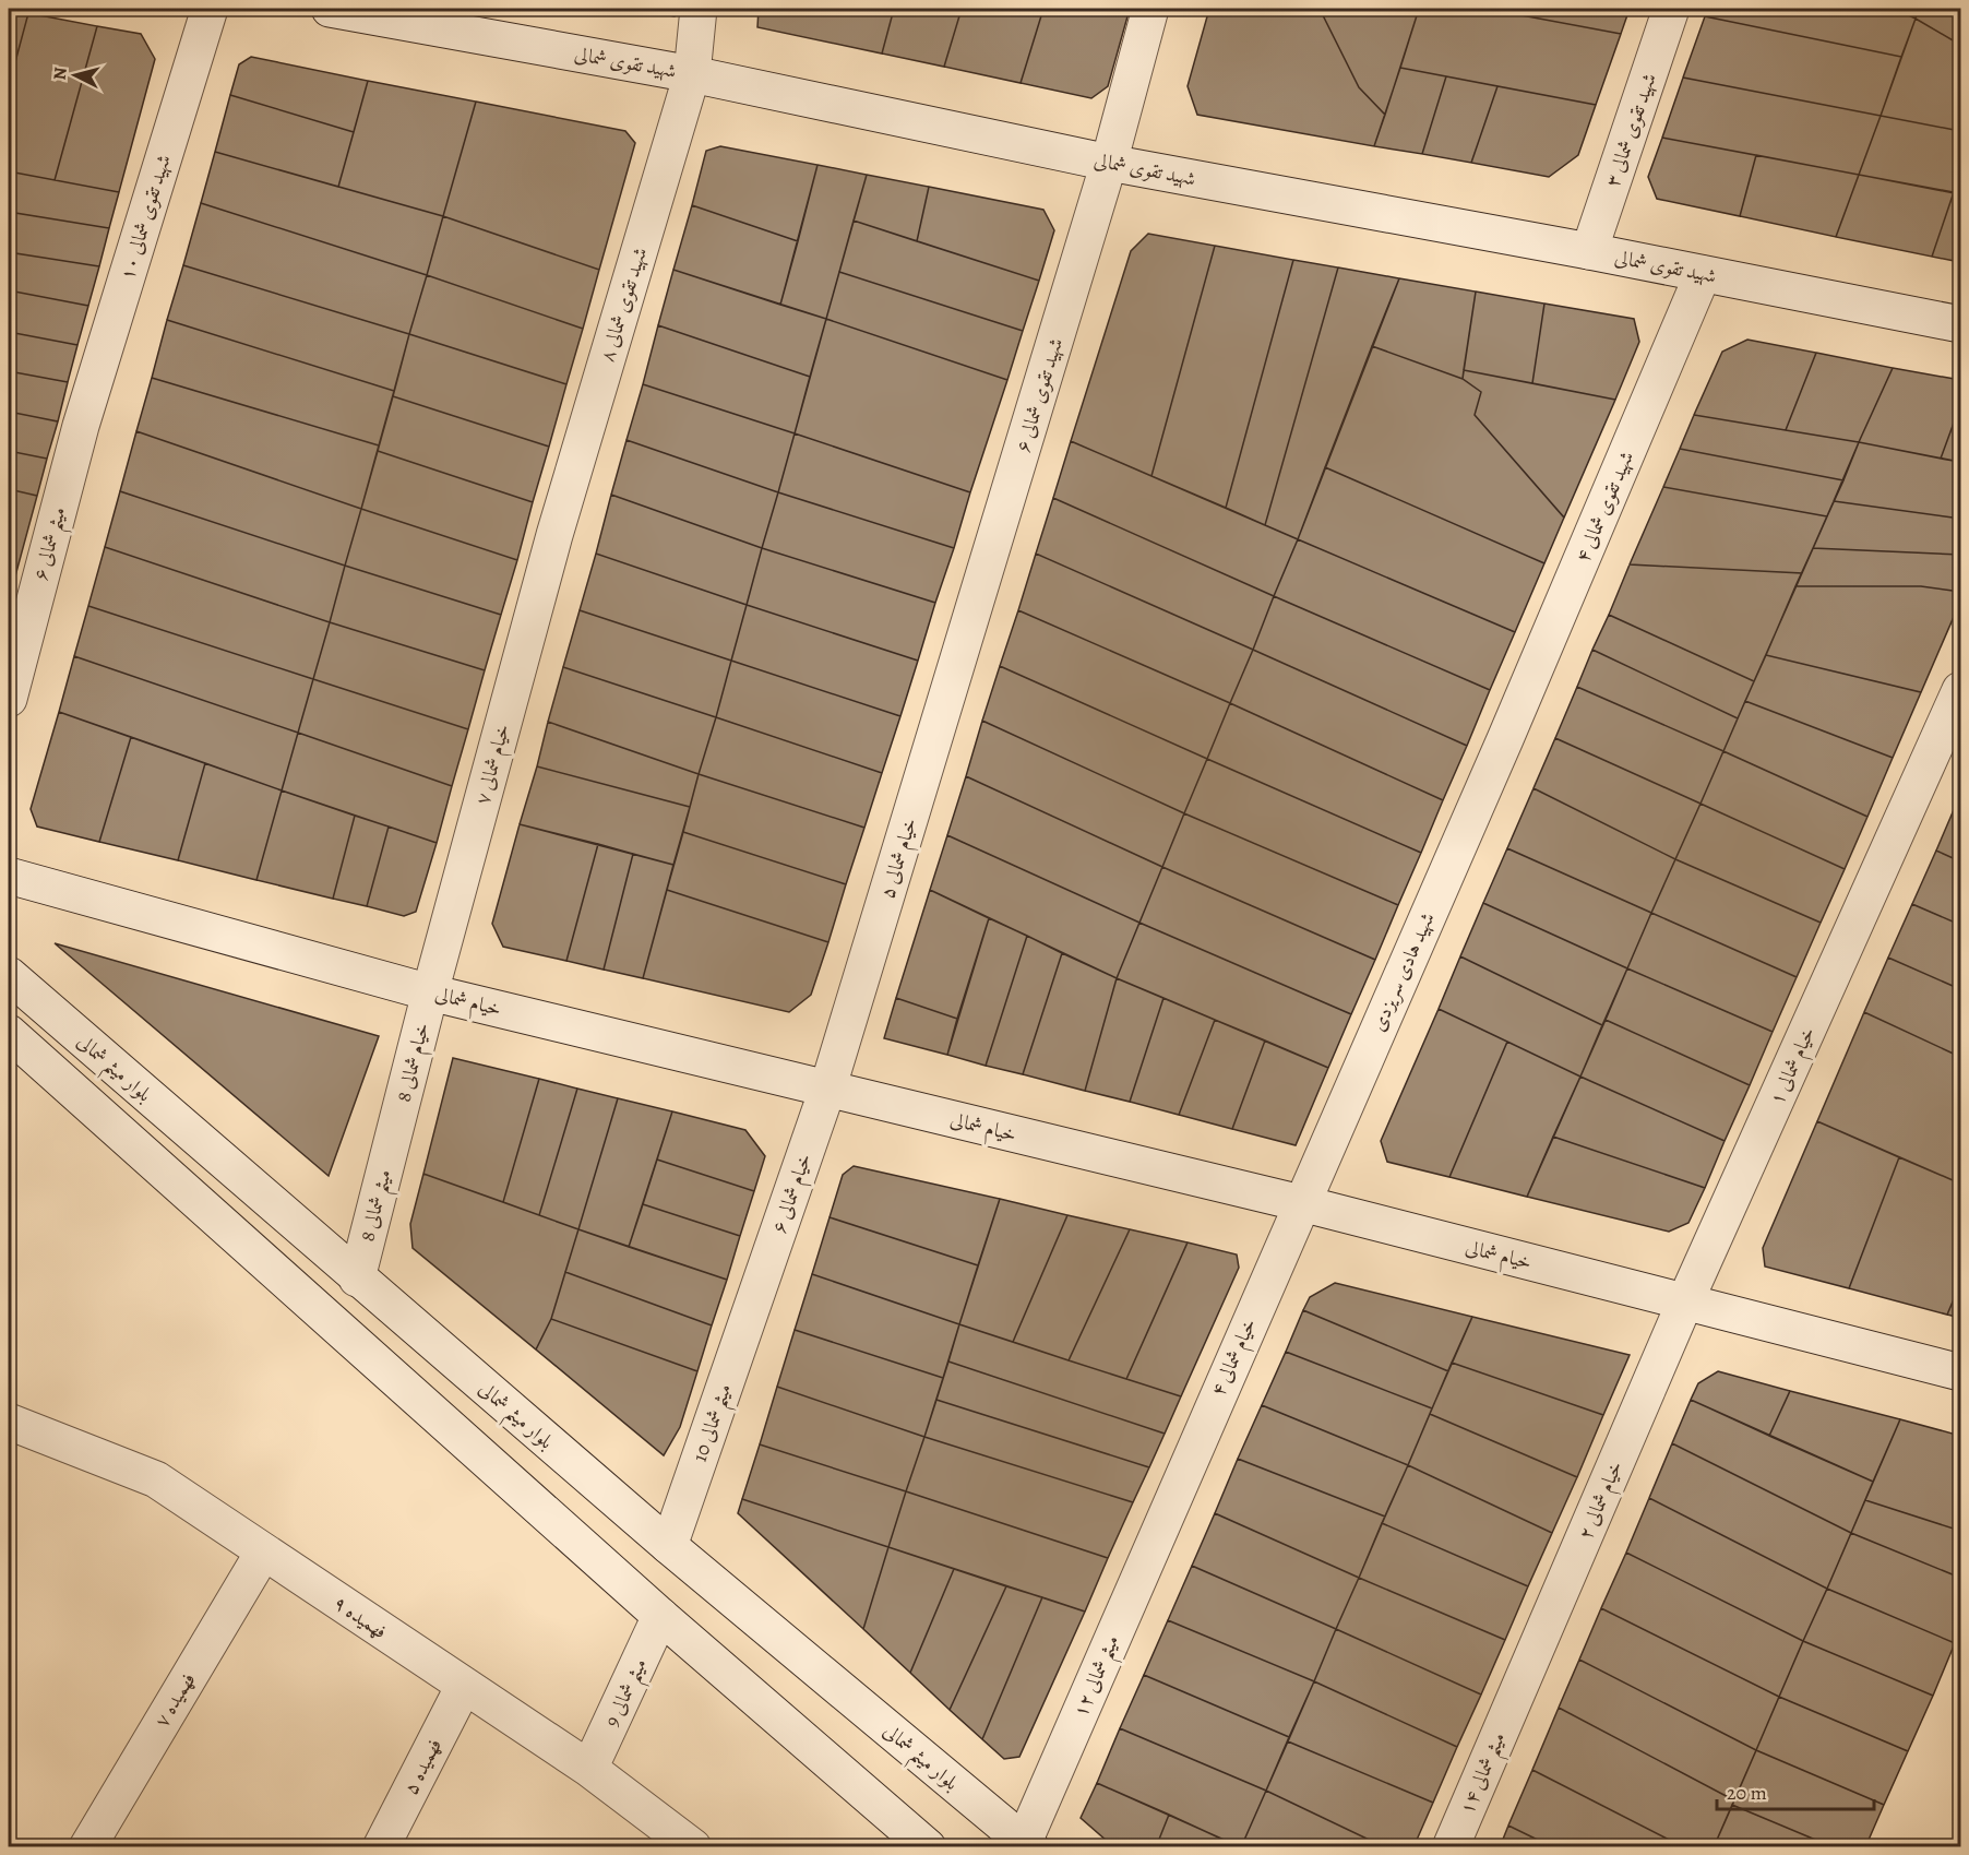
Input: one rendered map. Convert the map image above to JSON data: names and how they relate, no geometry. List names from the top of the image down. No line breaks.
{"streets":{"street":["شهید تقوی شمالی","شهید تقوی شمالی ۳","شهید تقوی شمالی ۱۰","شهید تقوی شمالی ۸","شهید تقوی شمالی ۶","شهید تقوی شمالی ۴","میثم شمالی ۶","خیام شمالی ۷","خیام شمالی ۵","شهید هادی سریزدی","خیام شمالی","خیام شمالی 8","خیام شمالی ۱","بلوار میثم شمالی","خیام شمالی ۶","میثم شمالی 8","خیام شمالی ۴","میثم شمالی 10","خیام شمالی ۲","فهمیده ۹","میثم شمالی ۱۲","میثم شمالی 9","فهمیده ۷","فهمیده ۵","میثم شمالی ۱۴"]},"crossings":[["شهید تقوی شمالی","شهید تقوی شمالی ۳"],["شهید تقوی شمالی","شهید تقوی شمالی ۸"],["شهید تقوی شمالی","شهید تقوی شمالی ۶"],["شهید تقوی شمالی","شهید تقوی شمالی ۴"],["شهید تقوی شمالی ۱۰","میثم شمالی ۶"],["شهید تقوی شمالی ۸","خیام شمالی ۷"],["شهید تقوی شمالی ۶","خیام شمالی ۵"],["شهید تقوی شمالی ۴","شهید هادی سریزدی"],["خیام شمالی ۷","خیام شمالی"],["خیام شمالی ۷","خیام شمالی 8"],["خیام شمالی ۵","خیام شمالی"],["خیام شمالی ۵","خیام شمالی ۶"],["شهید هادی سریزدی","خیام شمالی"],["شهید هادی سریزدی","خیام شمالی ۴"],["خیام شمالی","خیام شمالی 8"],["خیام شمالی","خیام شمالی ۱"],["خیام شمالی","خیام شمالی ۶"],["خیام شمالی","خیام شمالی ۴"],["خیام شمالی","خیام شمالی ۲"],["خیام شمالی 8","میثم شمالی 8"],["خیام شمالی ۱","خیام شمالی ۲"],["بلوار میثم شمالی","میثم شمالی 8"],["بلوار میثم شمالی","میثم شمالی 10"],["بلوار میثم شمالی","میثم شمالی ۱۲"],["خیام شمالی ۶","میثم شمالی 10"],["خیام شمالی ۴","میثم شمالی ۱۲"],["خیام شمالی ۲","میثم شمالی ۱۴"],["فهمیده ۹","میثم شمالی 9"],["فهمیده ۹","فهمیده ۷"],["فهمیده ۹","فهمیده ۵"]],"scale_bar":"20 m","north":"left"}
